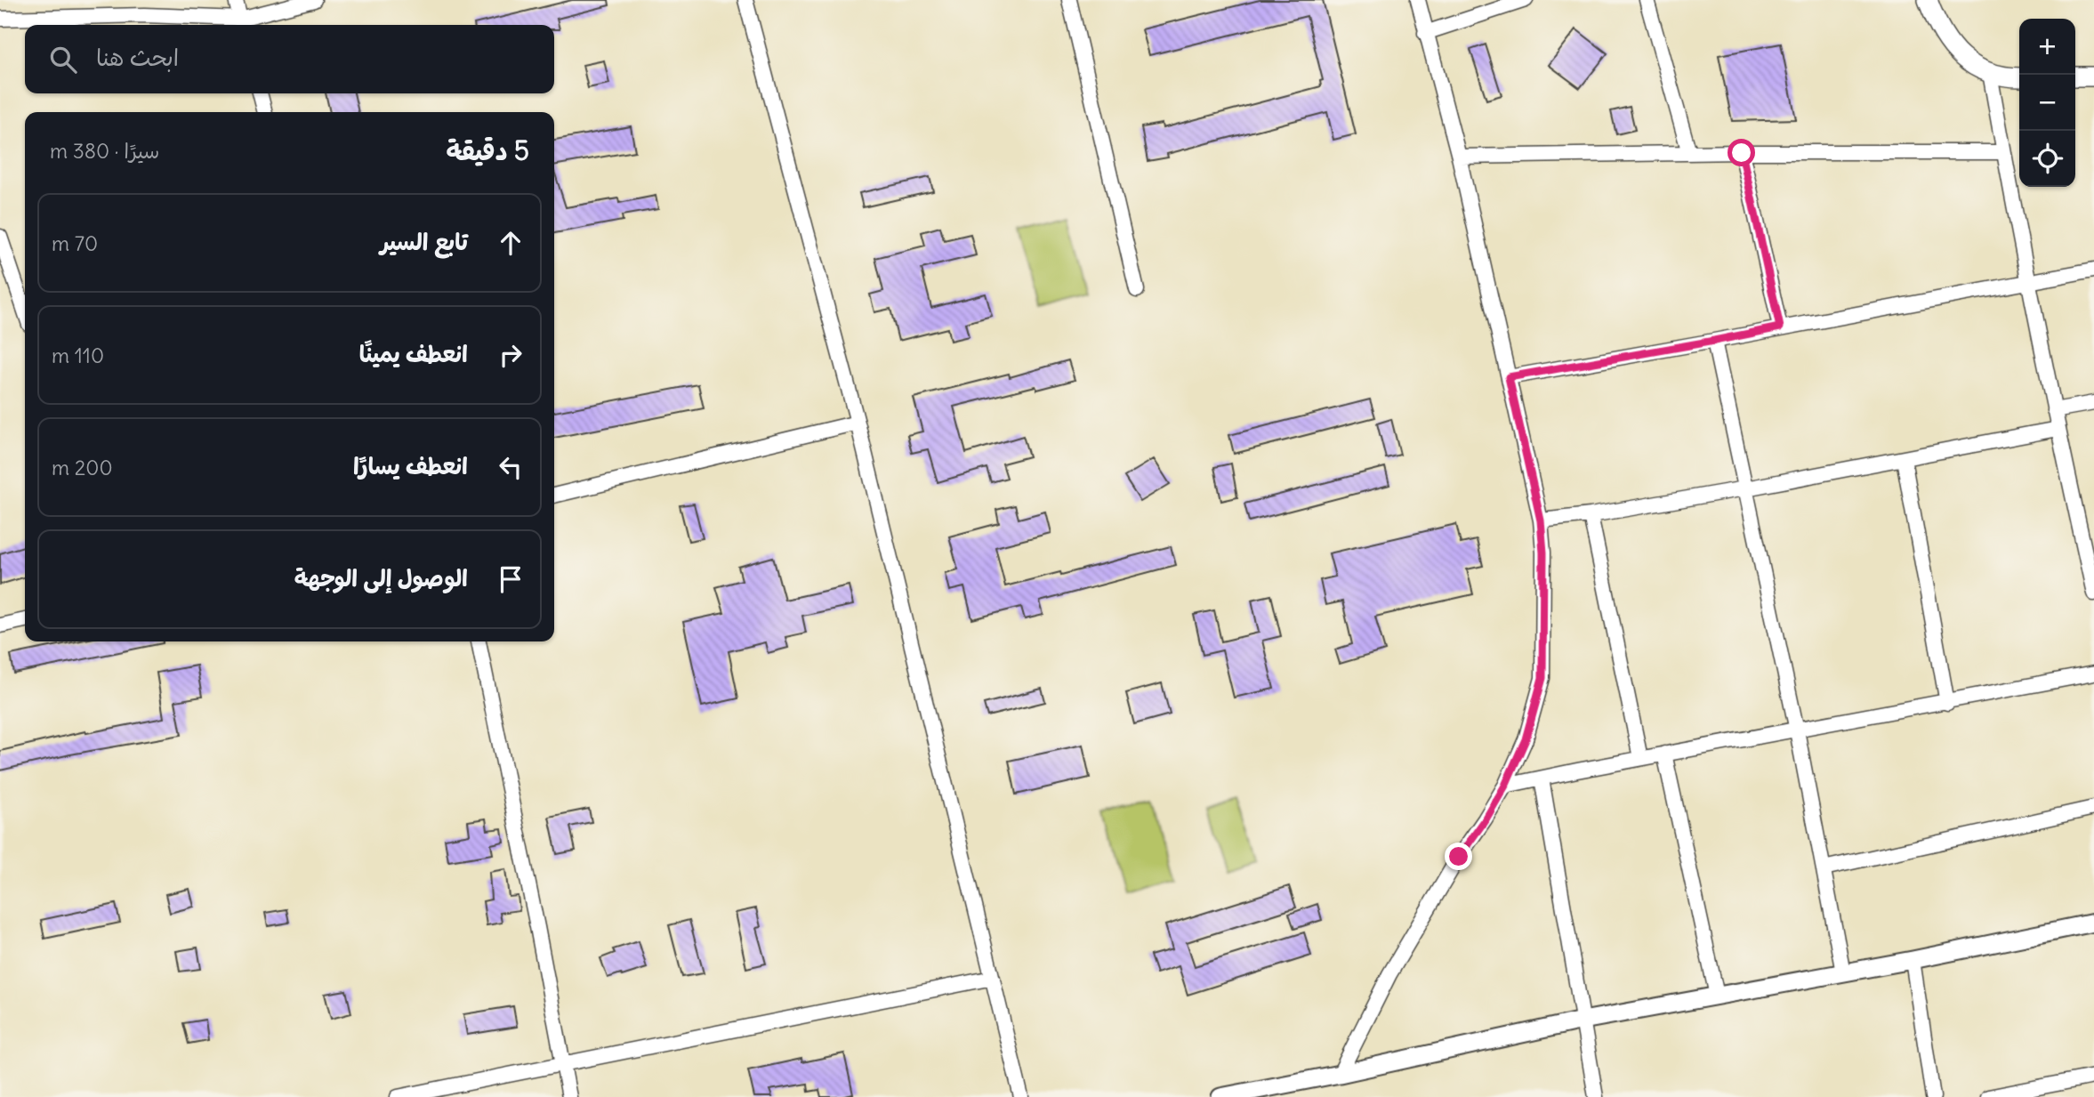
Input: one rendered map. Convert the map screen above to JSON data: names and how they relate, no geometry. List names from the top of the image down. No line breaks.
{"page":{"map_buttons":["+","−"],"search":"ابحث هنا","heading":["5 دقيقة","سيرًا · 380 m"],"list":[["تابع السير","70 m"],["انعطف يمينًا","110 m"],["انعطف يسارًا","200 m"],"الوصول إلى الوجهة"]}}
